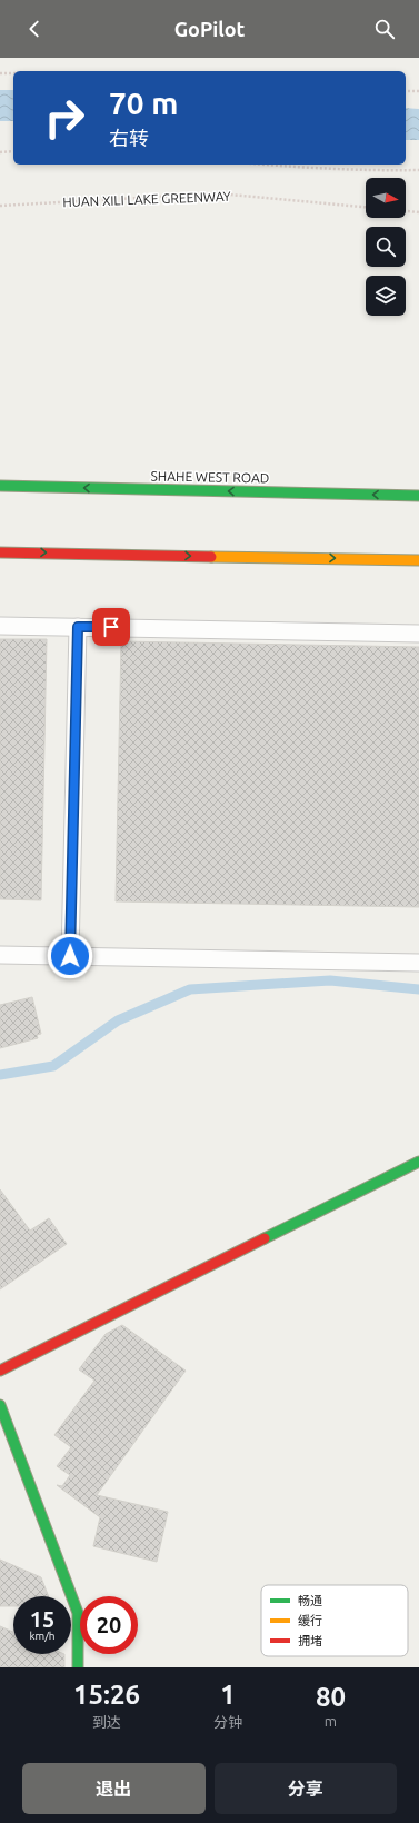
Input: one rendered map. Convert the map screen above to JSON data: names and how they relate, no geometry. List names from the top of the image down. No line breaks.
{"streets":{"main road":["SHAHE WEST ROAD"],"path":["HUAN XILI LAKE GREENWAY"]},"legend":["畅通","缓行","拥堵"],"north":"right","page":{"header":"GoPilot","turn":["70 m","右转"],"speed":"15 km/h","limit":"20","eta":["15:26","到达","1","分钟","80","m"],"buttons":["退出","分享"]}}
